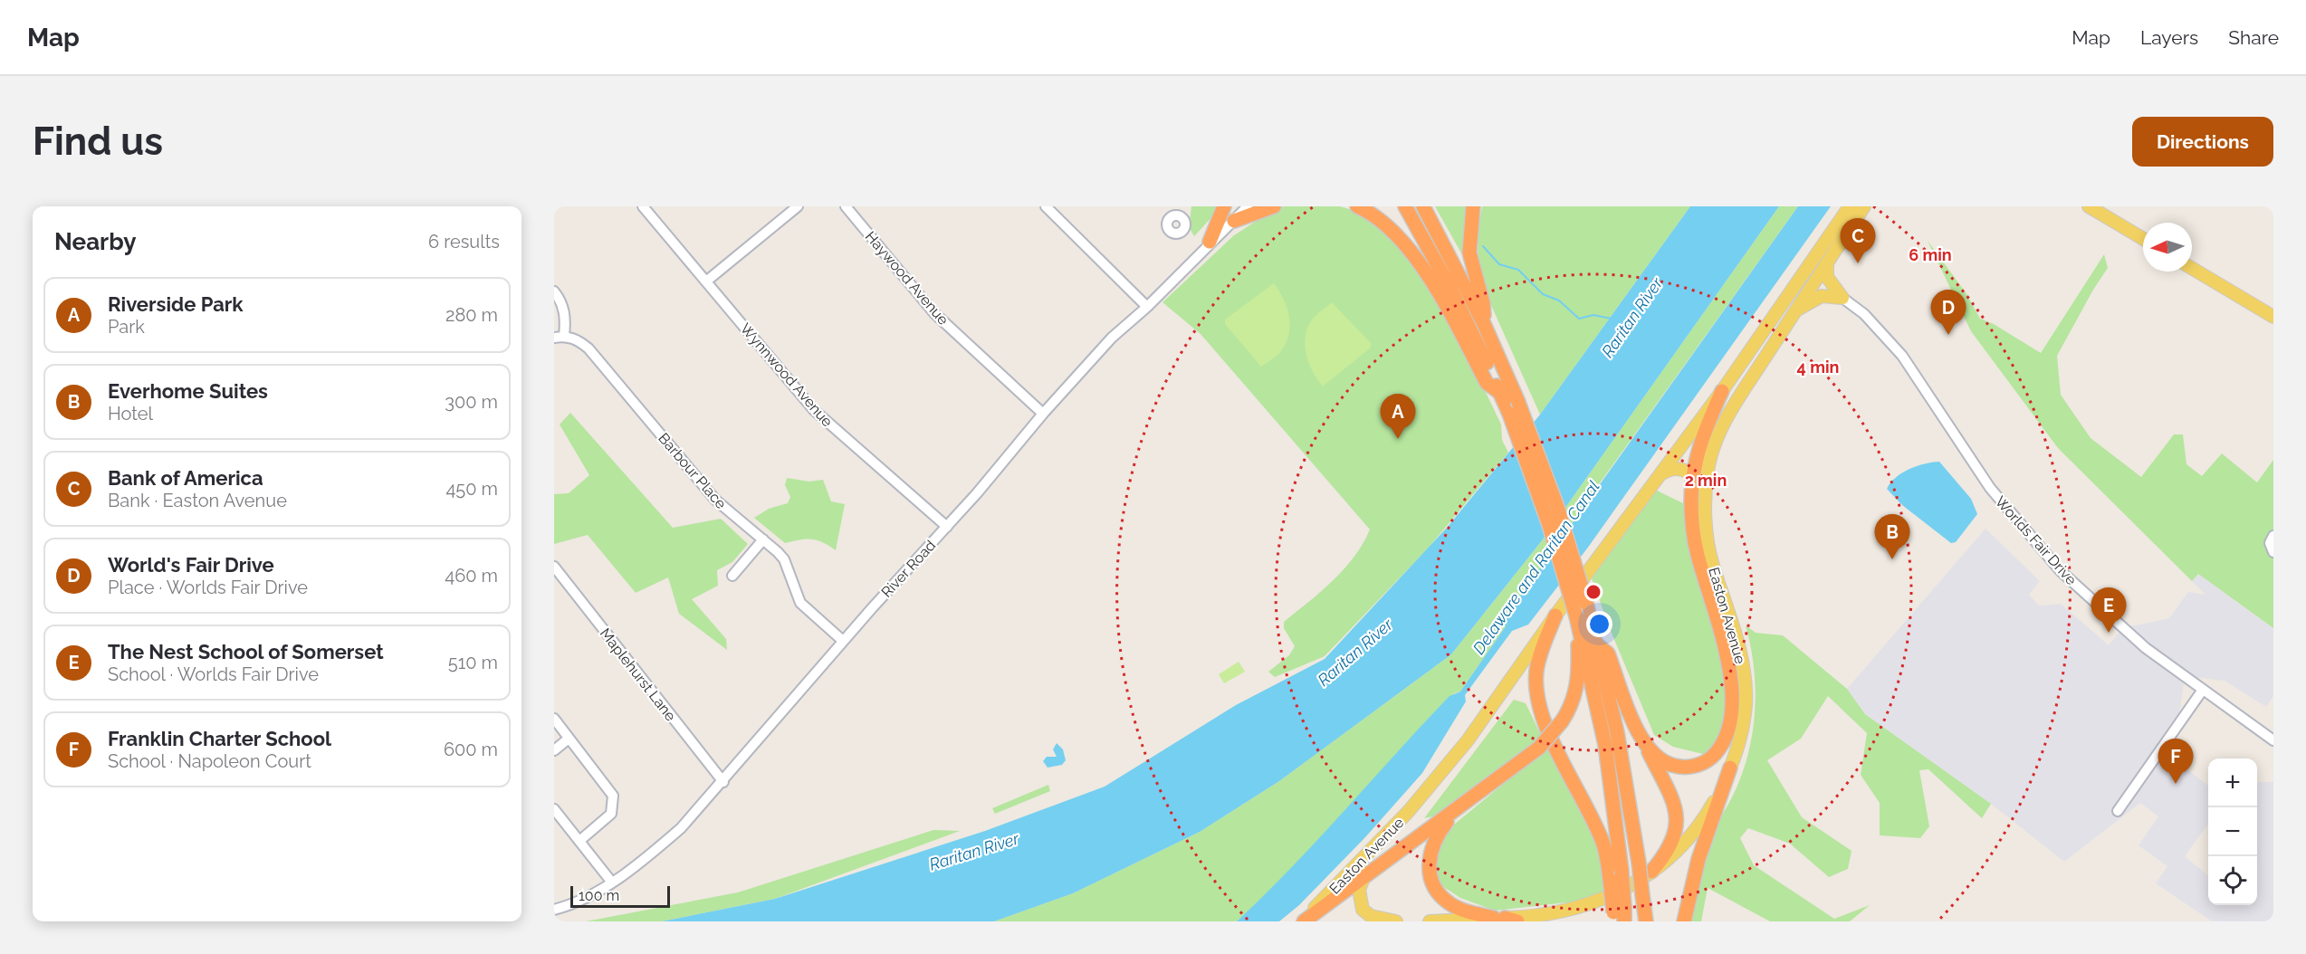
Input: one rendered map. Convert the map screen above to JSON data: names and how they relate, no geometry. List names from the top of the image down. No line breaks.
{"streets":{"main road":["Easton Avenue"],"street":["Haywood Avenue","Wynnwood Avenue","Barbour Place","Worlds Fair Drive","River Road","Maplehurst Lane"]},"crossings":[["Haywood Avenue","River Road"],["Wynnwood Avenue","River Road"],["Barbour Place","River Road"],["River Road","Maplehurst Lane"]],"water":["Raritan River","Delaware and Raritan Canal"],"scale_bar":"100 m","north":"left","page":{"header":"Map","nav":["Map","Layers","Share"],"buttons":"Directions","title":"Find us","heading":["Nearby","6 results"],"pins":["C","D","A","B","E","F"],"list":[{"mark":"A","name":"Riverside Park","note":"Park","value":"280 m"},{"mark":"B","name":"Everhome Suites","note":"Hotel","value":"300 m"},{"mark":"C","name":"Bank of America","note":"Bank · Easton Avenue","value":"450 m"},{"mark":"D","name":"World's Fair Drive","note":"Place · Worlds Fair Drive","value":"460 m"},{"mark":"E","name":"The Nest School of Somerset","note":"School · Worlds Fair Drive","value":"510 m"},{"mark":"F","name":"Franklin Charter School","note":"School · Napoleon Court","value":"600 m"}],"map_buttons":["+","−"],"scale":"100 m"},"rings":["6 min","4 min","2 min"]}
